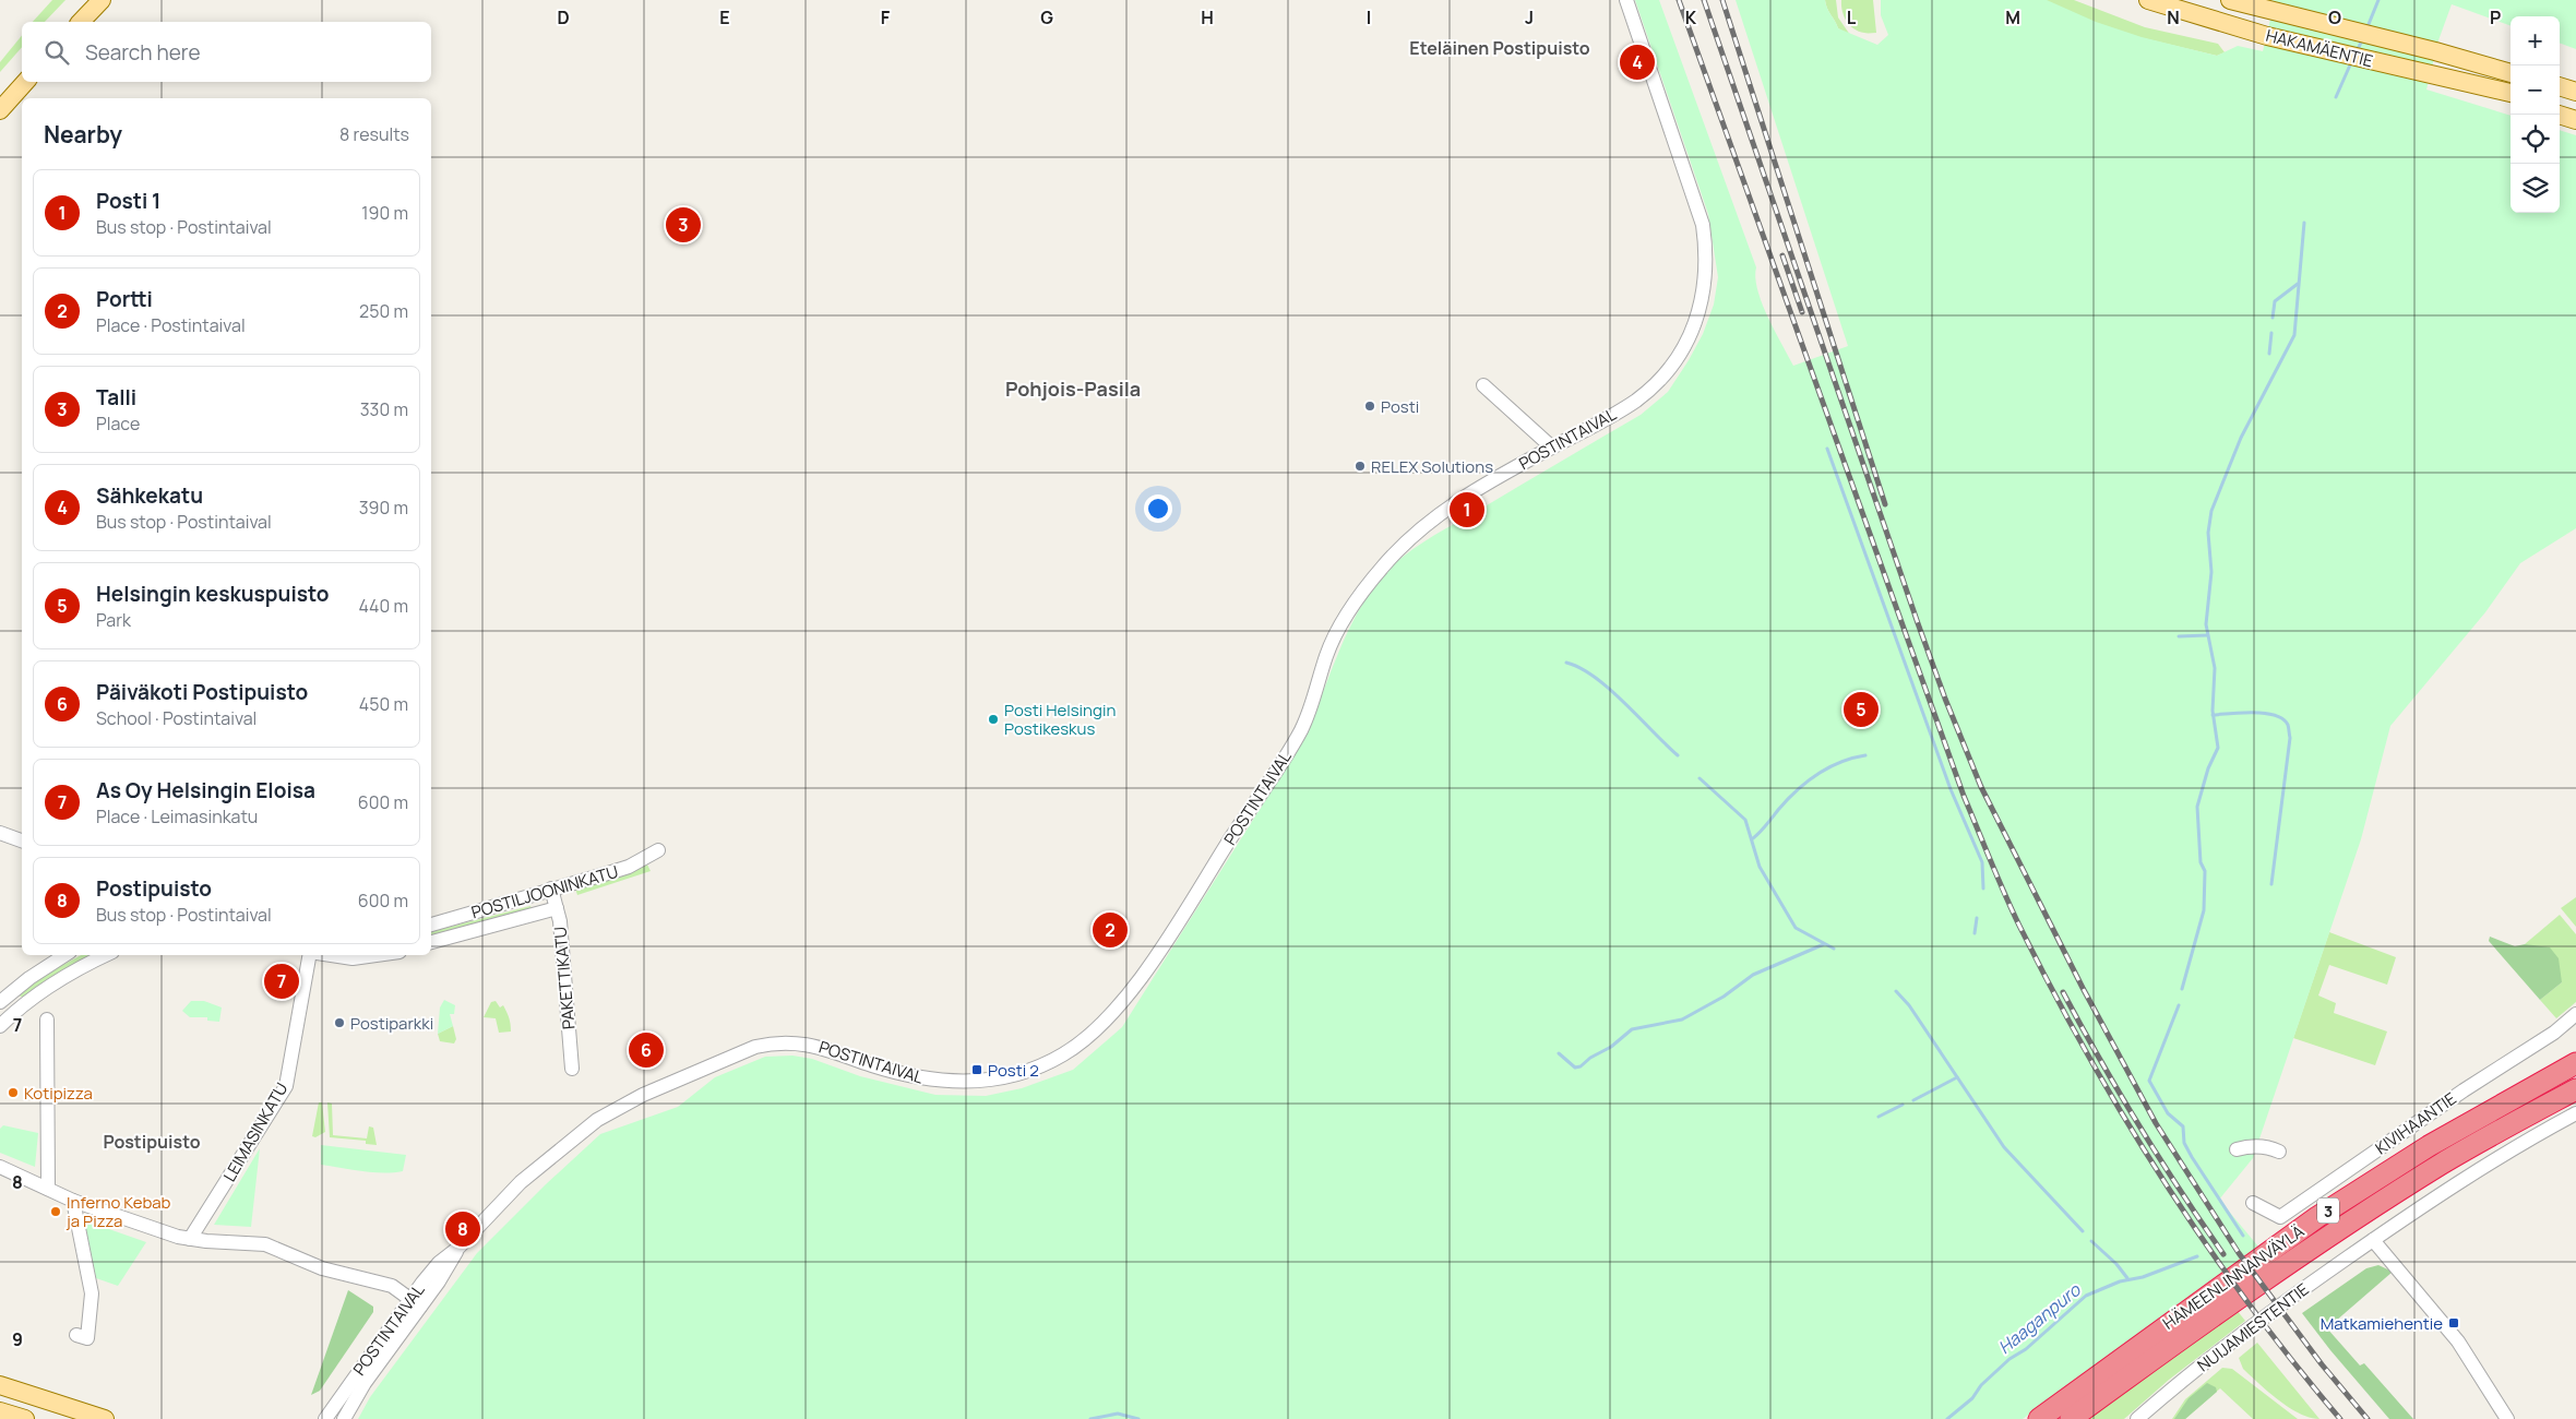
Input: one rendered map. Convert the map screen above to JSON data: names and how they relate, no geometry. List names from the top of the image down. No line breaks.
{"streets":{"highway":["3","HÄMEENLINNANVÄYLÄ"],"main road":["HAKAMÄENTIE"],"street":["POSTINTAIVAL","POSTILJOONINKATU","PAKETTIKATU","KIVIHAANTIE","LEIMASINKATU","NUIJAMIESTENTIE"]},"crossings":[["POSTILJOONINKATU","PAKETTIKATU"]],"districts":["Eteläinen Postipuisto","Pohjois-Pasila","Postipuisto"],"water":["Haaganpuro"],"places":{"other":["Posti","RELEX Solutions","Posti Helsingin Postikeskus","Postiparkki","Kotipizza","Inferno Kebab ja Pizza"],"transit":["Posti 2","Matkamiehentie"]},"page":{"map_buttons":["+","−"],"search":"Search here","pins":["4","3","1","5","2","7","6","8"],"heading":["Nearby","8 results"],"list":[{"mark":"1","name":"Posti 1","note":"Bus stop · Postintaival","value":"190 m"},{"mark":"2","name":"Portti","note":"Place · Postintaival","value":"250 m"},{"mark":"3","name":"Talli","note":"Place","value":"330 m"},{"mark":"4","name":"Sähkekatu","note":"Bus stop · Postintaival","value":"390 m"},{"mark":"5","name":"Helsingin keskuspuisto","note":"Park","value":"440 m"},{"mark":"6","name":"Päiväkoti Postipuisto","note":"School · Postintaival","value":"450 m"},{"mark":"7","name":"As Oy Helsingin Eloisa","note":"Place · Leimasinkatu","value":"600 m"},{"mark":"8","name":"Postipuisto","note":"Bus stop · Postintaival","value":"600 m"}]},"grid":{"columns":["D","E","F","G","H","I","J","K","L","M","N","O","P"],"rows":["7","8","9"]}}
